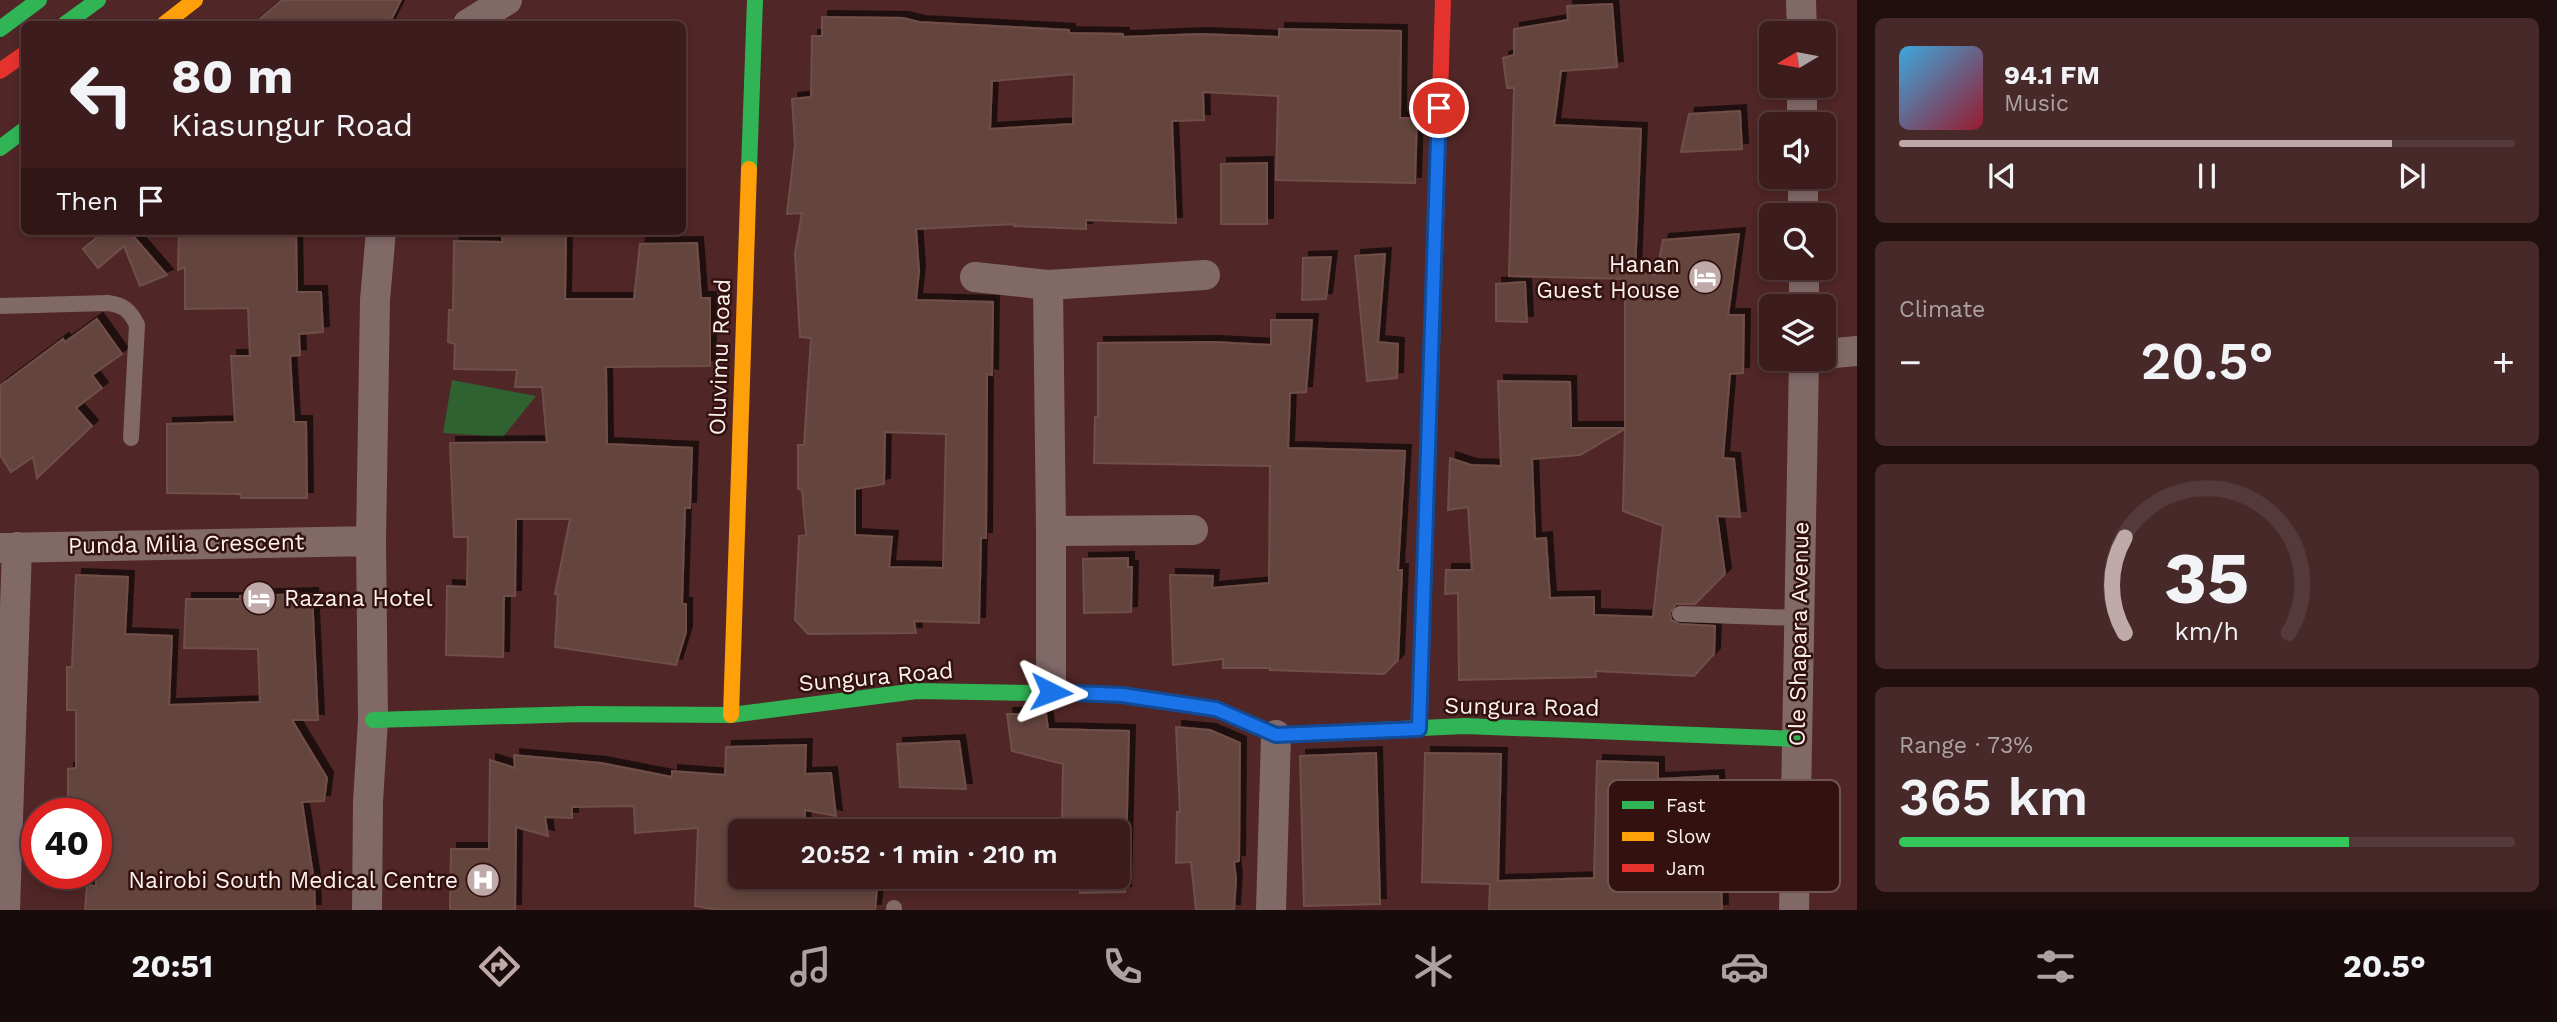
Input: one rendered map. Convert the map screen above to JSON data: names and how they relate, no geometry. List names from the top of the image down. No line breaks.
{"streets":{"main road":["Oluvimu Road","Sungura Road"],"street":["Punda Milia Crescent","Ole Shapara Avenue"]},"crossings":[["Oluvimu Road","Sungura Road"],["Ole Shapara Avenue","Sungura Road"]],"places":{"hotel":["Hanan Guest House","Razana Hotel"],"hospital":["Nairobi South Medical Centre"]},"legend":["Fast","Slow","Jam"],"north":"left","page":{"turn":["80 m","Kiasungur Road"],"song":["94.1 FM","Music"],"then":"Then","tile":["Climate",["Range · 73%","365 km"]],"heat":["−","20.5°","+"],"limit":"40","trip":"20:52 · 1 min · 210 m","tabs":["20:51","20.5°"],"gauge":["35","km/h"]}}
